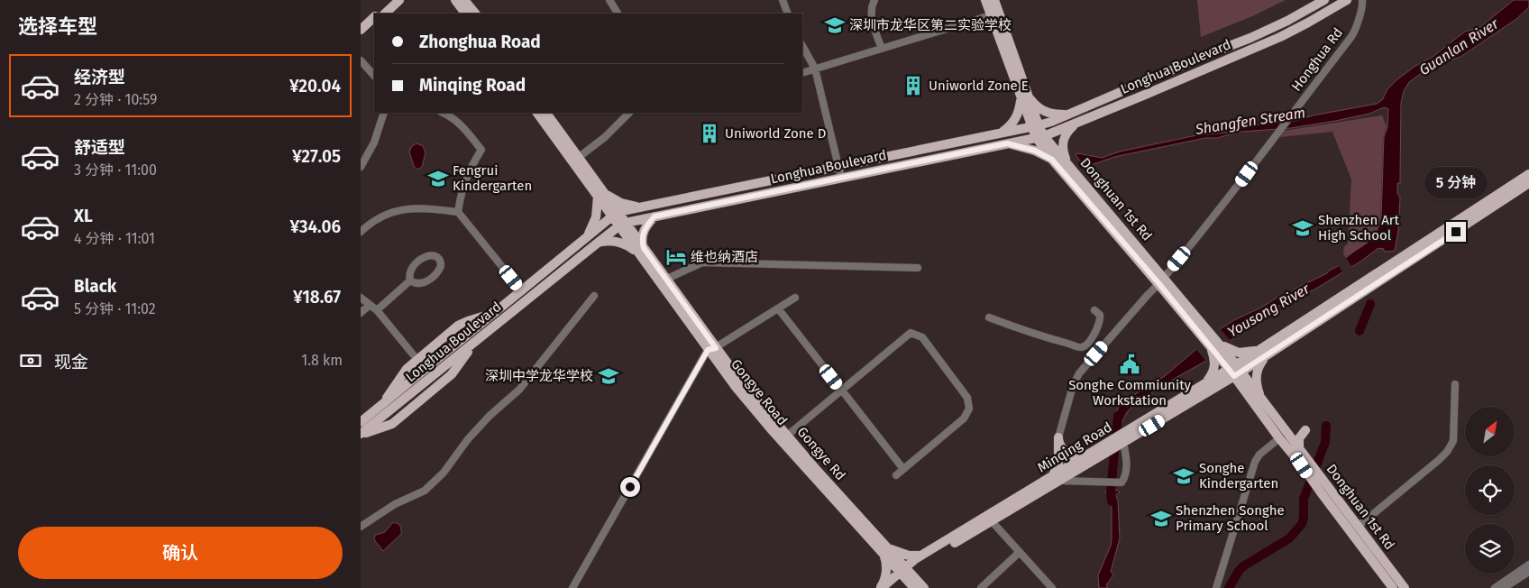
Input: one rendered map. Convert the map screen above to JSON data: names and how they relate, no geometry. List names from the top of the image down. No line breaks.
{"streets":{"main road":["Longhua Boulevard","Donghuan 1st Rd","Gongye Road","Minqing Road","Gongye Rd"],"street":["Honghua Rd"]},"crossings":[["Honghua Rd","Donghuan 1st Rd"],["Longhua Boulevard","Donghuan 1st Rd"],["Longhua Boulevard","Gongye Rd"],["Donghuan 1st Rd","Minqing Road"],["Gongye Road","Minqing Road"],["Gongye Road","Gongye Rd"]],"water":["Guanlan River","Shangfen Stream","Yousong River"],"places":{"school or university":["深圳市龙华区第二实验学校","Fengrui Kindergarten","Shenzhen Art High School","深圳中学龙华学校","Songhe Kindergarten","Shenzhen Songhe Primary School"],"building":["Uniworld Zone E","Uniworld Zone D"],"hotel":["维也纳酒店"],"public building":["Songhe Commiunity Workstation"]},"north":"top right","page":{"heading":"选择车型","banner":["Zhonghua Road","Minqing Road"],"list":[{"name":"经济型","note":"2 分钟 · 10:59","value":"¥20.04"},{"name":"舒适型","note":"3 分钟 · 11:00","value":"¥27.05"},{"name":"XL","note":"4 分钟 · 11:01","value":"¥34.06"},{"name":"Black","note":"5 分钟 · 11:02","value":"¥18.67"}],"bubble":"5 分钟","pay":["现金","1.8 km"],"buttons":"确认"}}
